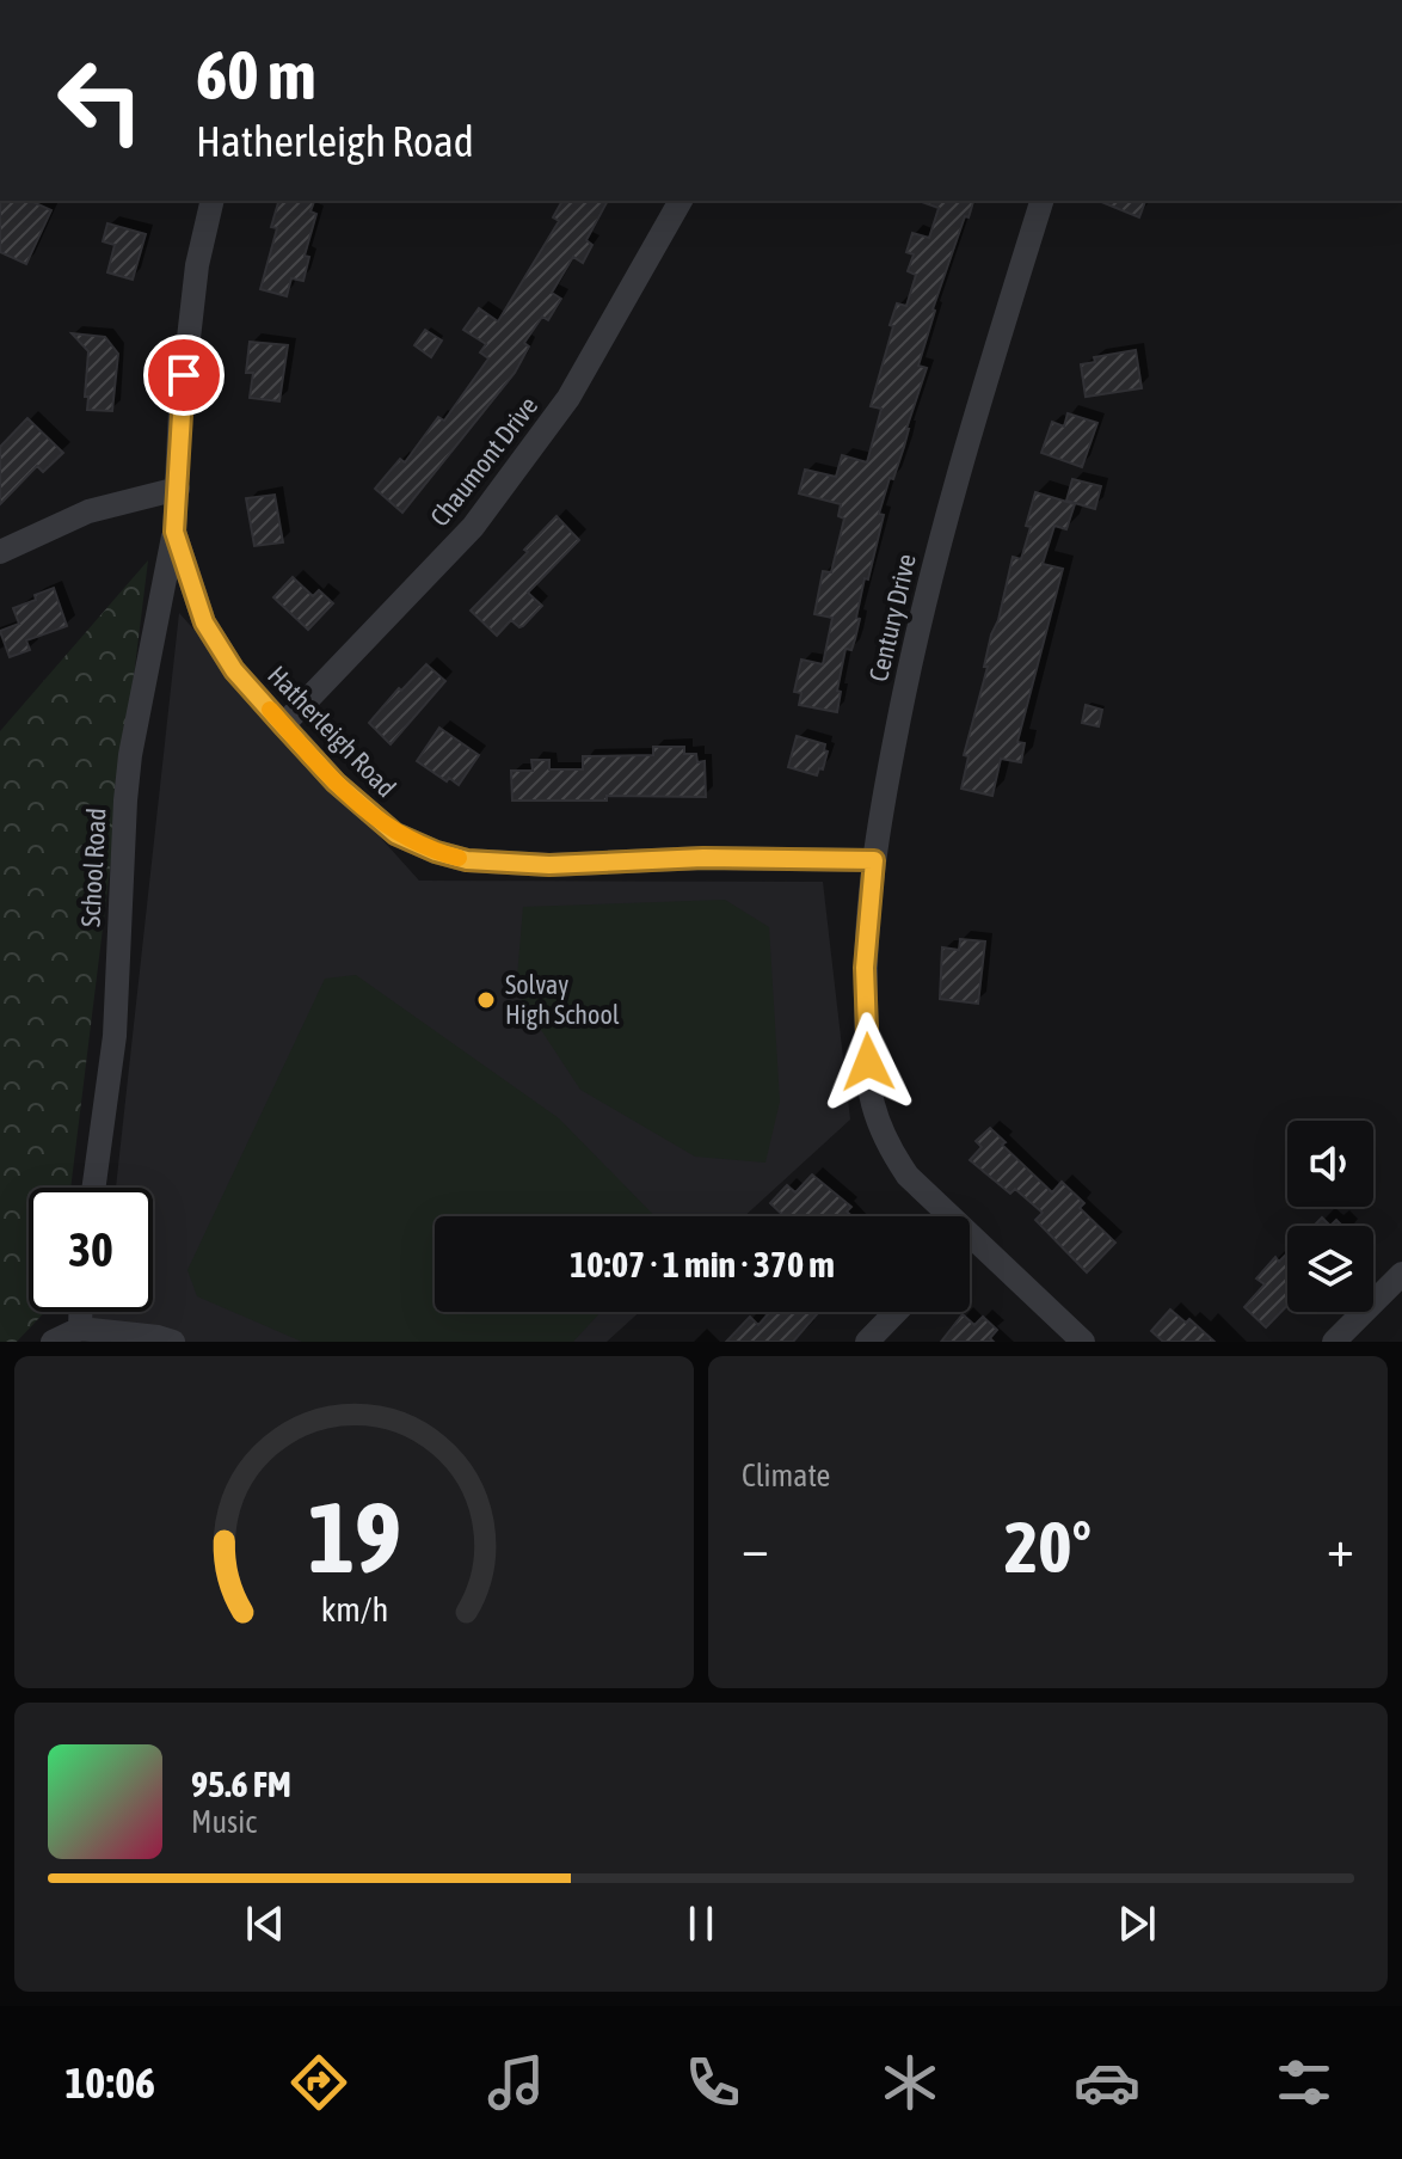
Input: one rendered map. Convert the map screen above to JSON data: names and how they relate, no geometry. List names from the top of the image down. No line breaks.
{"streets":{"street":["Chaumont Drive","Century Drive","Hatherleigh Road","School Road"]},"crossings":[["Chaumont Drive","Hatherleigh Road"],["Century Drive","Hatherleigh Road"],["Hatherleigh Road","School Road"]],"places":["Solvay High School"],"page":{"turn":["60 m","Hatherleigh Road"],"limit":"30","trip":"10:07 · 1 min · 370 m","tile":"Climate","heat":["−","20°","+"],"song":["95.6 FM","Music"],"tabs":"10:06","gauge":["19","km/h"]}}
